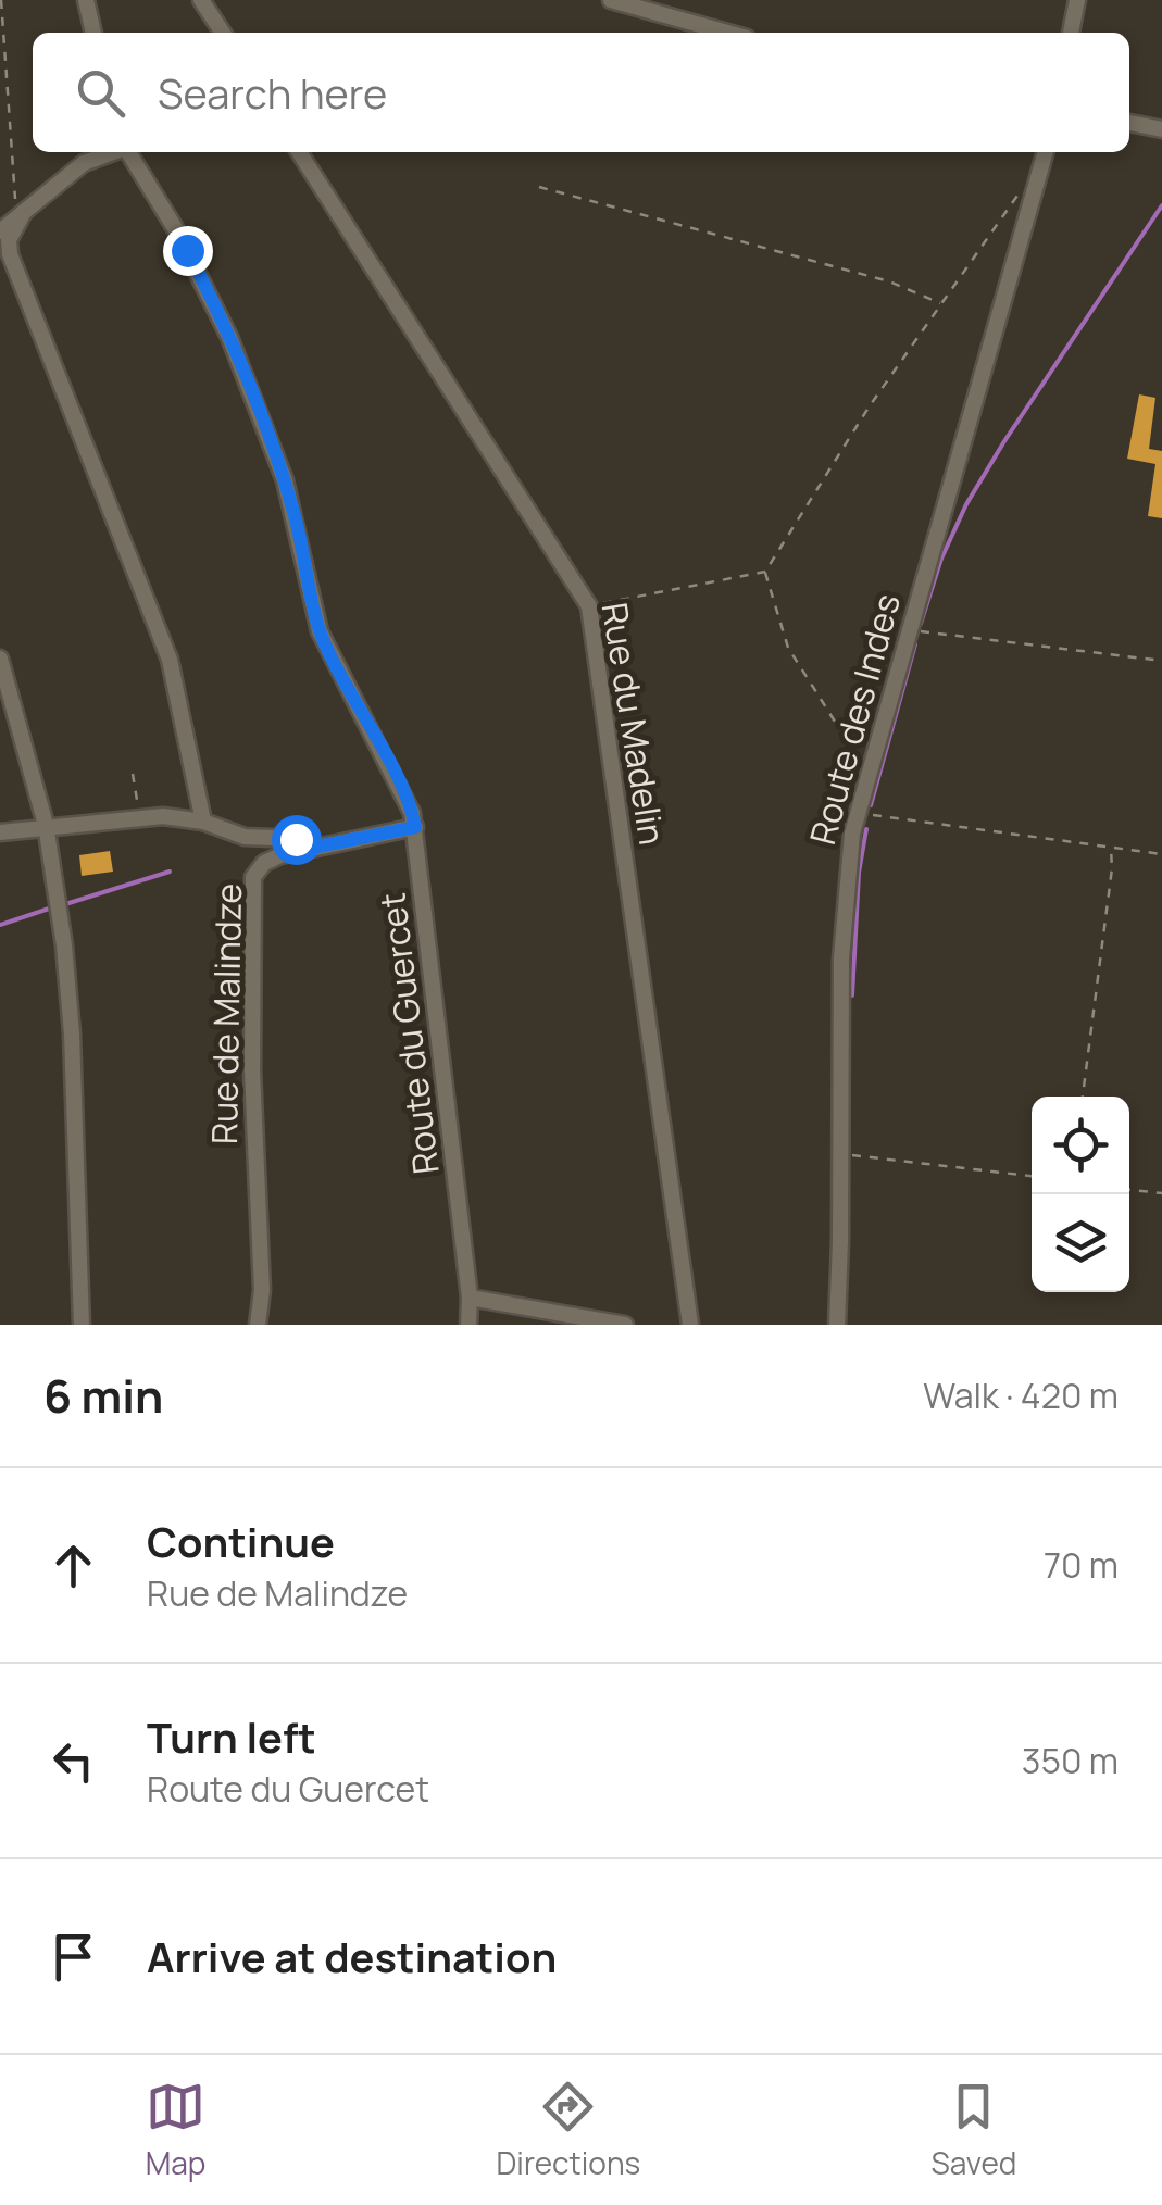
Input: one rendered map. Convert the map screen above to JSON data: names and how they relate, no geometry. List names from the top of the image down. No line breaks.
{"streets":{"street":["Route des Indes","Rue du Madelin","Rue de Malindze","Route du Guercet"]},"crossings":[["Rue de Malindze","Route du Guercet"]],"page":{"search":"Search here","heading":["6 min","Walk · 420 m"],"list":[["Continue","Rue de Malindze","70 m"],["Turn left","Route du Guercet","350 m"],"Arrive at destination"],"nav":["Map","Directions","Saved"]}}
